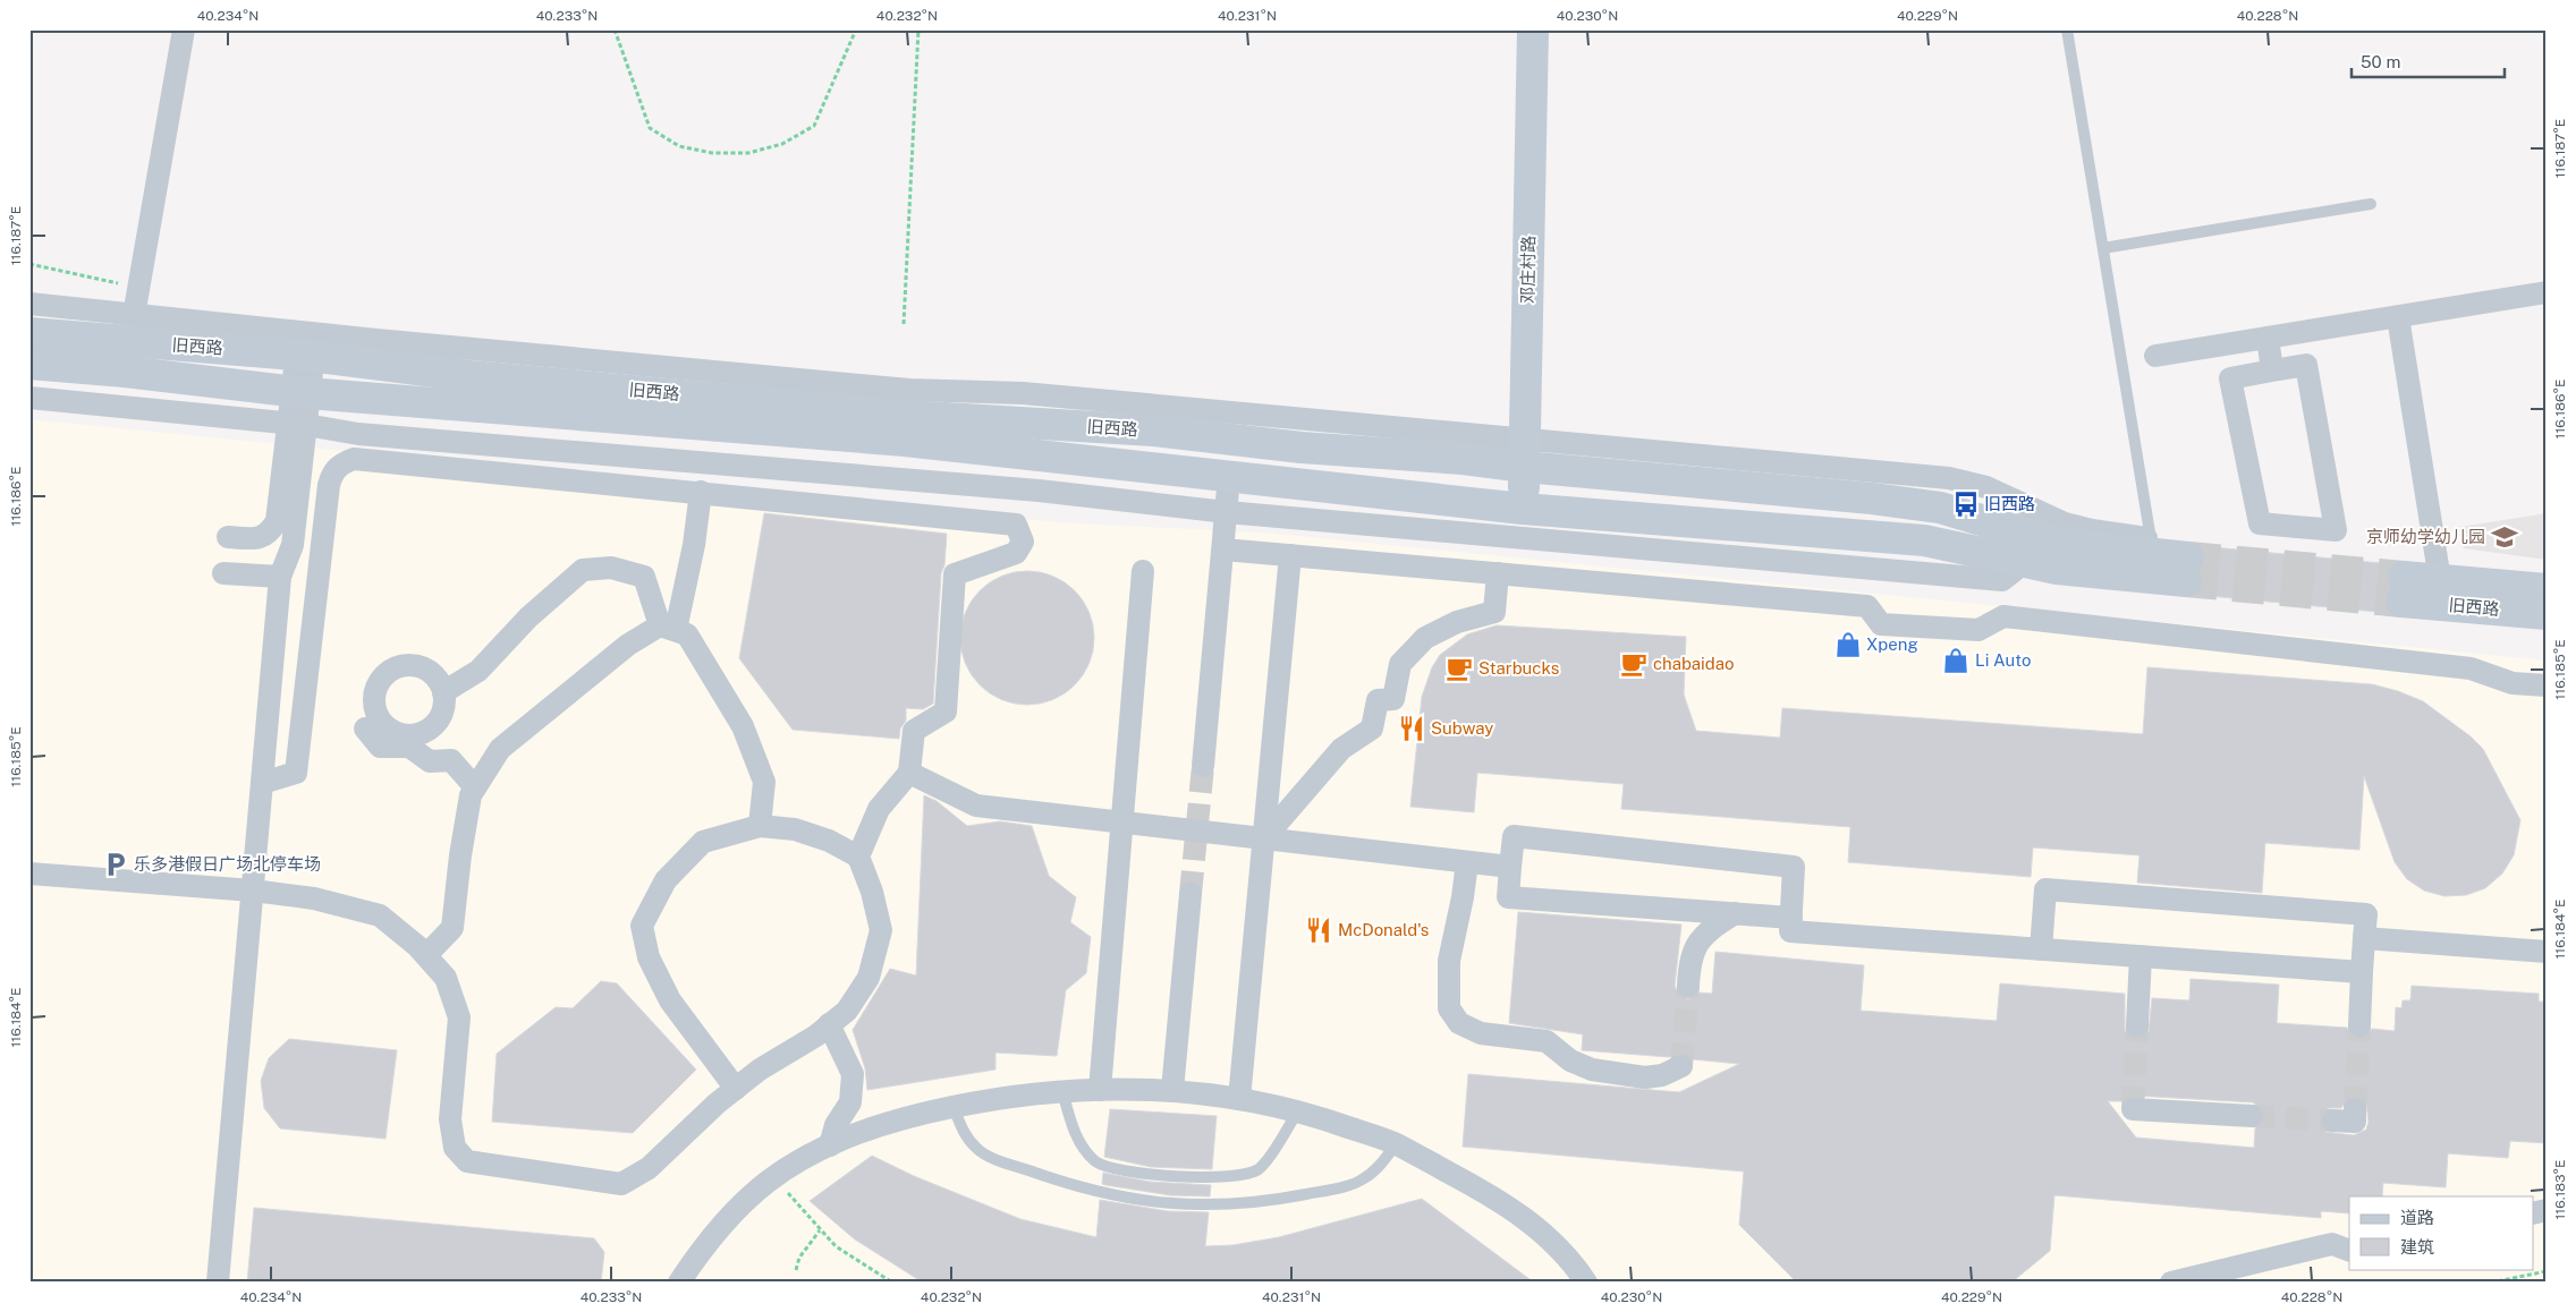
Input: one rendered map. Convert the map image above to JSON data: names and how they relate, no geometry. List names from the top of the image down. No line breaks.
{"streets":{"main road":["邓庄村路","旧西路"]},"crossings":[["邓庄村路","旧西路"]],"places":{"bus stop":["旧西路"],"school or university":["京师幼学幼儿园"],"shop":["Xpeng","Li Auto"],"cafe":["chabaidao","Starbucks"],"restaurant":["Subway","McDonald's"],"parking":["乐多港假日广场北停车场"]},"legend":["道路","建筑"],"scale_bar":"50 m","coordinates":["40.234°N","40.233°N","40.232°N","40.231°N","40.230°N","40.229°N","40.228°N","116.187°E","116.186°E","116.185°E","116.184°E","116.183°E"]}
